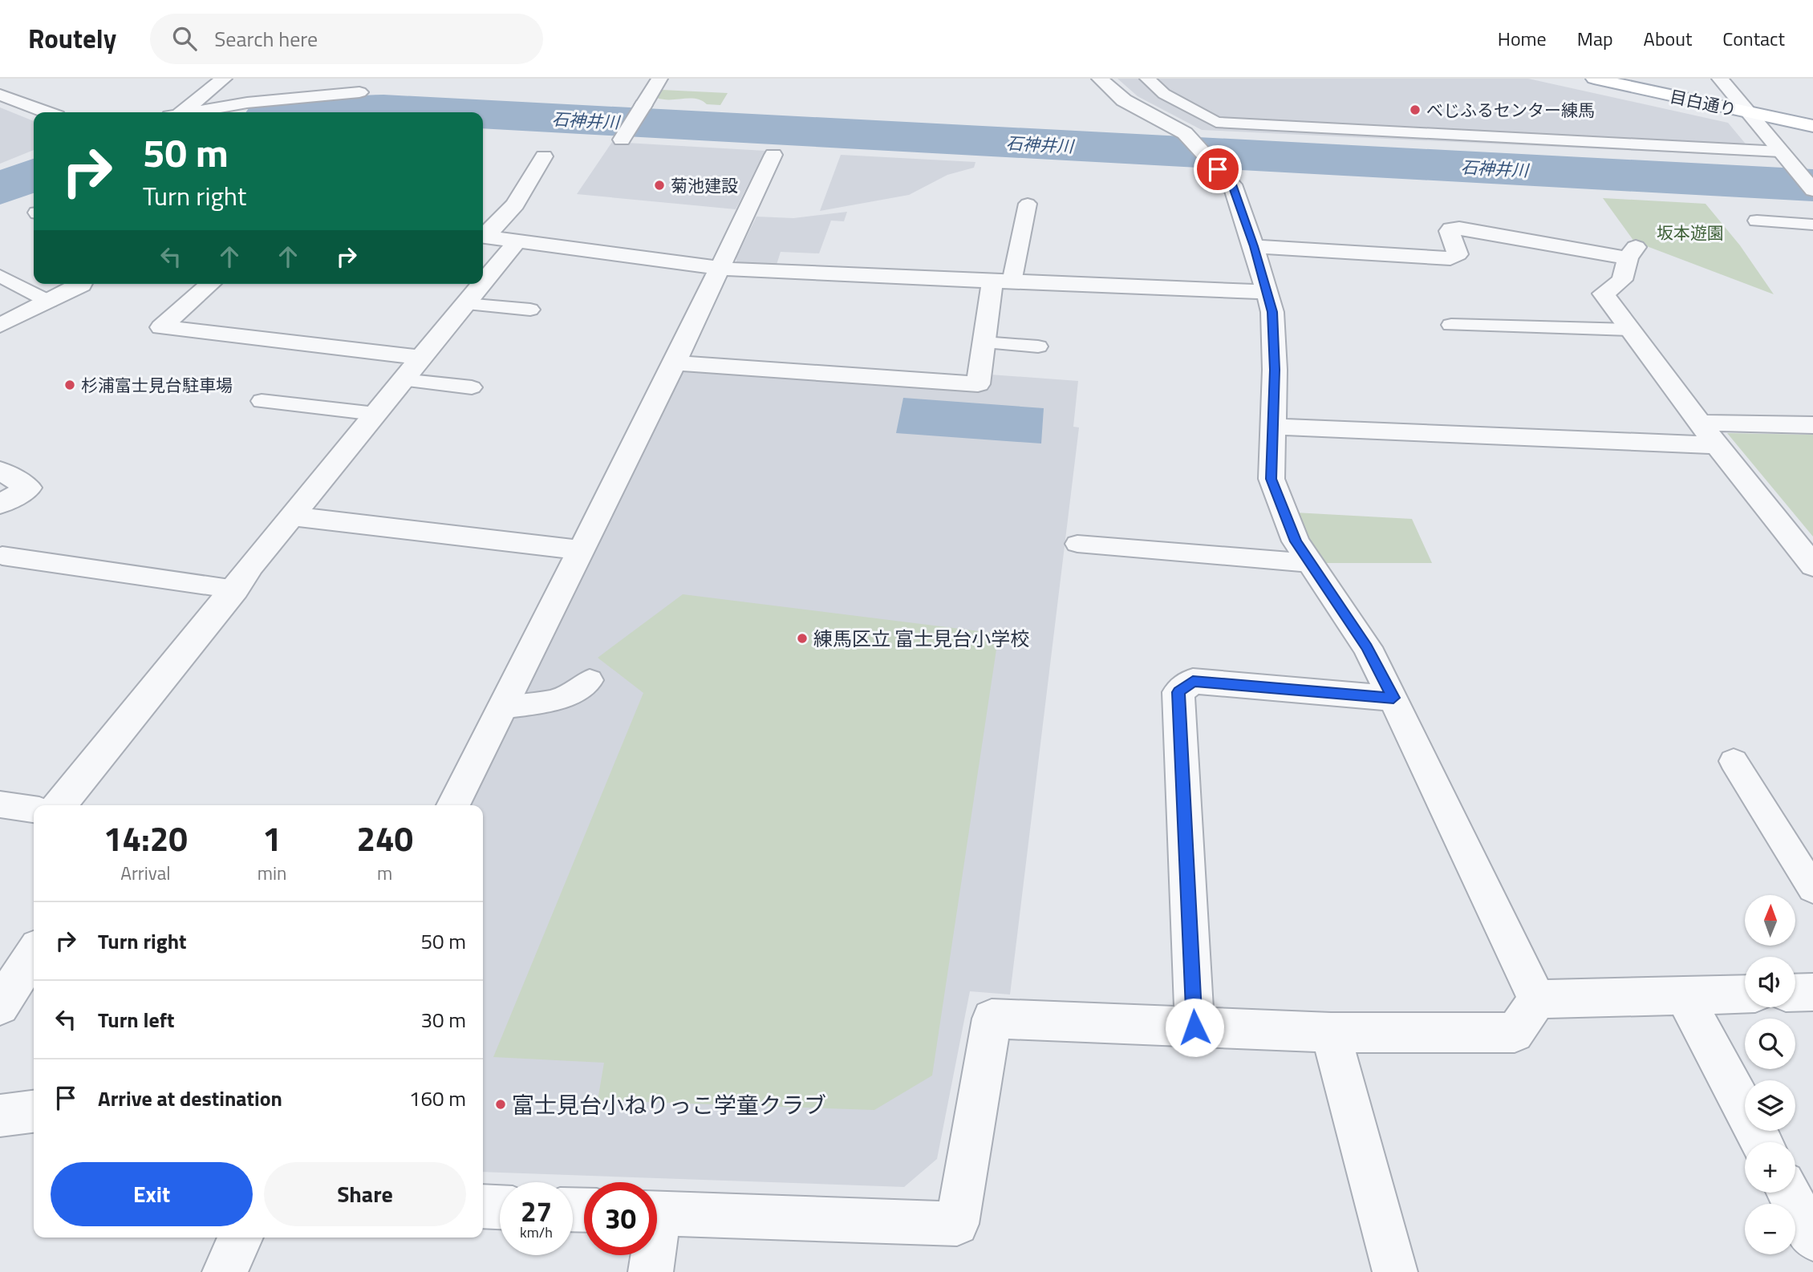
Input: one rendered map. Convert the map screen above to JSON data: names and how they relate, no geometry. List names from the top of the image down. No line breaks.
{"streets":{"main road":["目白通り"]},"water":["石神井川"],"parks":["坂本遊園"],"places":["べじふるセンター練馬","菊池建設","杉浦富士見台駐車場","練馬区立 富士見台小学校","富士見台小ねりっこ学童クラブ"],"north":"top","page":{"header":"Routely","search":"Search here","nav":["Home","Map","About","Contact"],"turn":["50 m","Turn right"],"eta":["14:20","Arrival","1","min","240","m"],"map_buttons":["+","−"],"list":[{"name":"Turn right","value":"50 m"},{"name":"Turn left","value":"30 m"},{"name":"Arrive at destination","value":"160 m"}],"buttons":["Exit","Share"],"speed":"27 km/h","limit":"30"}}
